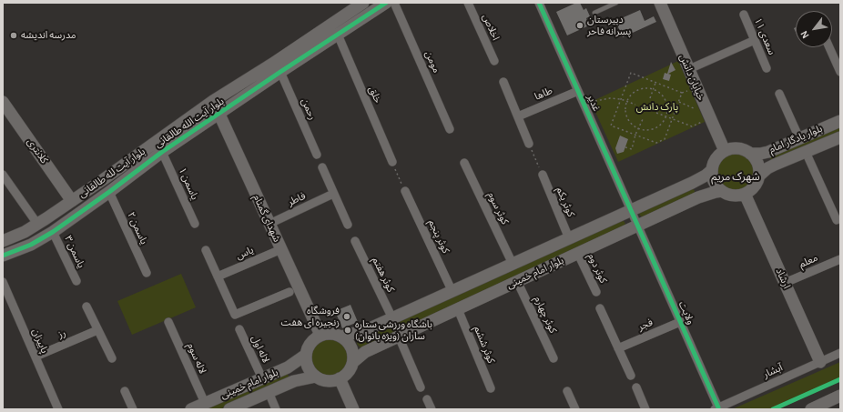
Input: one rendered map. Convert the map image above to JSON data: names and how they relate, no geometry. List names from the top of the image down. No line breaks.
{"streets":{"street":["اخلاص","سعدی ۱۱","مومن","خیابان دانش","طاها","خلق","غدیر","رحمن","بلوار آیت الله طالقانی","بلوار یادگار امام","کلانتری","بلوار آیت لله طالقانی","یاسمن ۱","فاطر","کوثر یکم","کوثر سوم","شهدای گمنام","یاسمن ۲","کوثر پنجم","یاسمن ۳","یاس","معلم","کوثر دوم","بلوار امام خمینی","کوثر هفتم","ارشاد","ولایت","کوثر چهارم","فجر","رز","پاییزان","کوثر ششم","لاله اول","لاله سوم","آبشار"]},"crossings":[["خیابان دانش","بلوار یادگار امام"],["خیابان دانش","بلوار امام خمینی"],["خیابان دانش","ارشاد"],["طاها","غدیر"],["خلق","بلوار آیت الله طالقانی"],["غدیر","بلوار امام خمینی"],["غدیر","ولایت"],["رحمن","بلوار آیت الله طالقانی"],["بلوار آیت الله طالقانی","یاسمن ۱"],["بلوار آیت الله طالقانی","شهدای گمنام"],["بلوار آیت الله طالقانی","یاسمن ۲"],["بلوار آیت الله طالقانی","یاسمن ۳"],["بلوار یادگار امام","بلوار امام خمینی"],["بلوار یادگار امام","ارشاد"],["کلانتری","بلوار آیت لله طالقانی"],["بلوار آیت لله طالقانی","شهدای گمنام"],["فاطر","شهدای گمنام"],["کوثر یکم","بلوار امام خمینی"],["کوثر سوم","بلوار امام خمینی"],["شهدای گمنام","یاس"],["شهدای گمنام","بلوار امام خمینی"],["کوثر پنجم","بلوار امام خمینی"],["معلم","ارشاد"],["کوثر دوم","بلوار امام خمینی"],["بلوار امام خمینی","کوثر هفتم"],["بلوار امام خمینی","ارشاد"],["بلوار امام خمینی","ولایت"],["بلوار امام خمینی","کوثر چهارم"],["بلوار امام خمینی","کوثر ششم"],["بلوار امام خمینی","لاله اول"],["بلوار امام خمینی","لاله سوم"],["ارشاد","آبشار"],["ولایت","فجر"],["ولایت","آبشار"],["رز","پاییزان"]],"districts":["شهرک مریم"],"parks":["پارک دانش"],"places":["دبیرستان پسرانه فاخر","مدرسه اندیشه","فروشگاه زنجیره ای هفت","باشگاه ورزشی ستاره سازان (ویژه بانوان)"],"north":"bottom left"}
